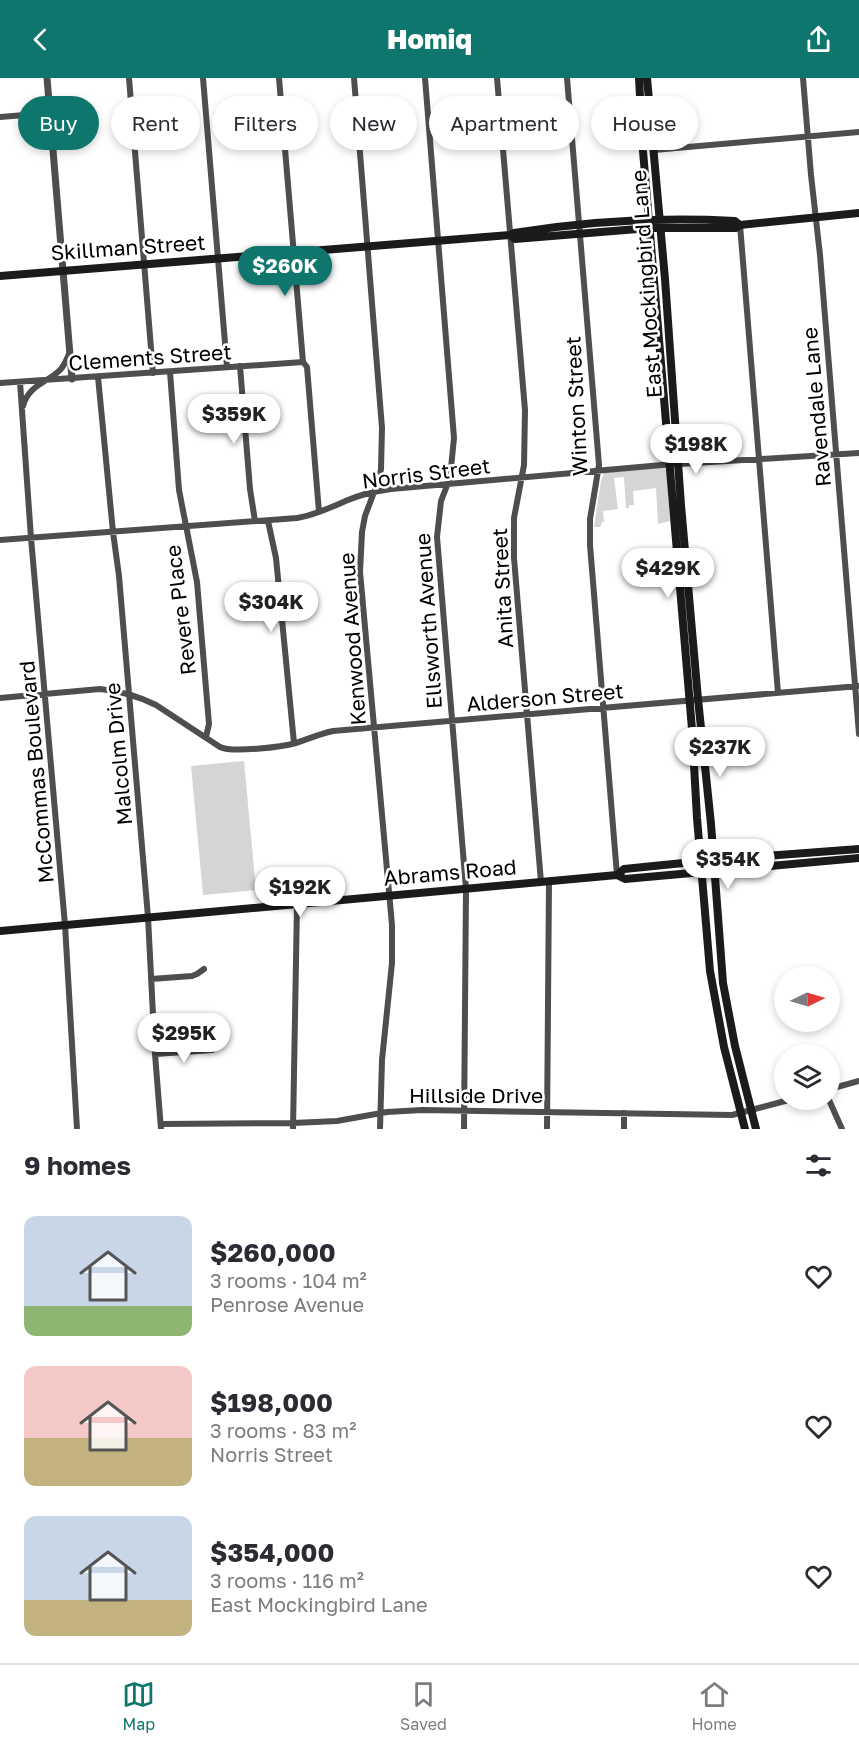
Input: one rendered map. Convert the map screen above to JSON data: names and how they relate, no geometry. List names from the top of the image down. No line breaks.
{"streets":{"main road":["Skillman Street","East Mockingbird Lane","Abrams Road"],"street":["Clements Street","Winton Street","Ravendale Lane","Norris Street","Anita Street","Revere Place","Ellsworth Avenue","Kenwood Avenue","Alderson Street","Malcolm Drive","McCommas Boulevard","Hillside Drive"]},"crossings":[["Skillman Street","East Mockingbird Lane"],["Skillman Street","Winton Street"],["Skillman Street","Ravendale Lane"],["Skillman Street","Anita Street"],["Skillman Street","Ellsworth Avenue"],["Skillman Street","Kenwood Avenue"],["East Mockingbird Lane","Norris Street"],["East Mockingbird Lane","Alderson Street"],["East Mockingbird Lane","Abrams Road"],["East Mockingbird Lane","Hillside Drive"],["Clements Street","Revere Place"],["Clements Street","Malcolm Drive"],["Clements Street","McCommas Boulevard"],["Winton Street","Norris Street"],["Winton Street","Alderson Street"],["Winton Street","Abrams Road"],["Ravendale Lane","Norris Street"],["Ravendale Lane","Alderson Street"],["Norris Street","Anita Street"],["Norris Street","Revere Place"],["Norris Street","Ellsworth Avenue"],["Norris Street","Kenwood Avenue"],["Norris Street","Malcolm Drive"],["Norris Street","McCommas Boulevard"],["Anita Street","Alderson Street"],["Anita Street","Abrams Road"],["Anita Street","Hillside Drive"],["Revere Place","Alderson Street"],["Ellsworth Avenue","Alderson Street"],["Ellsworth Avenue","Abrams Road"],["Ellsworth Avenue","Hillside Drive"],["Kenwood Avenue","Alderson Street"],["Kenwood Avenue","Abrams Road"],["Kenwood Avenue","Hillside Drive"],["Alderson Street","Malcolm Drive"],["Alderson Street","McCommas Boulevard"],["Malcolm Drive","Abrams Road"],["Malcolm Drive","Hillside Drive"],["McCommas Boulevard","Abrams Road"]],"north":"right","page":{"header":"Homiq","chip":["Buy","Rent","Filters","New","Apartment","House"],"price":["$260K","$359K","$198K","$429K","$304K","$237K","$354K","$192K","$295K"],"heading":"9 homes","list":[{"name":"$260,000","note":"3 rooms · 104 m² · Penrose Avenue"},{"name":"$198,000","note":"3 rooms · 83 m² · Norris Street"},{"name":"$354,000","note":"3 rooms · 116 m² · East Mockingbird Lane"}],"tabs":["Map","Saved","Home"]}}
